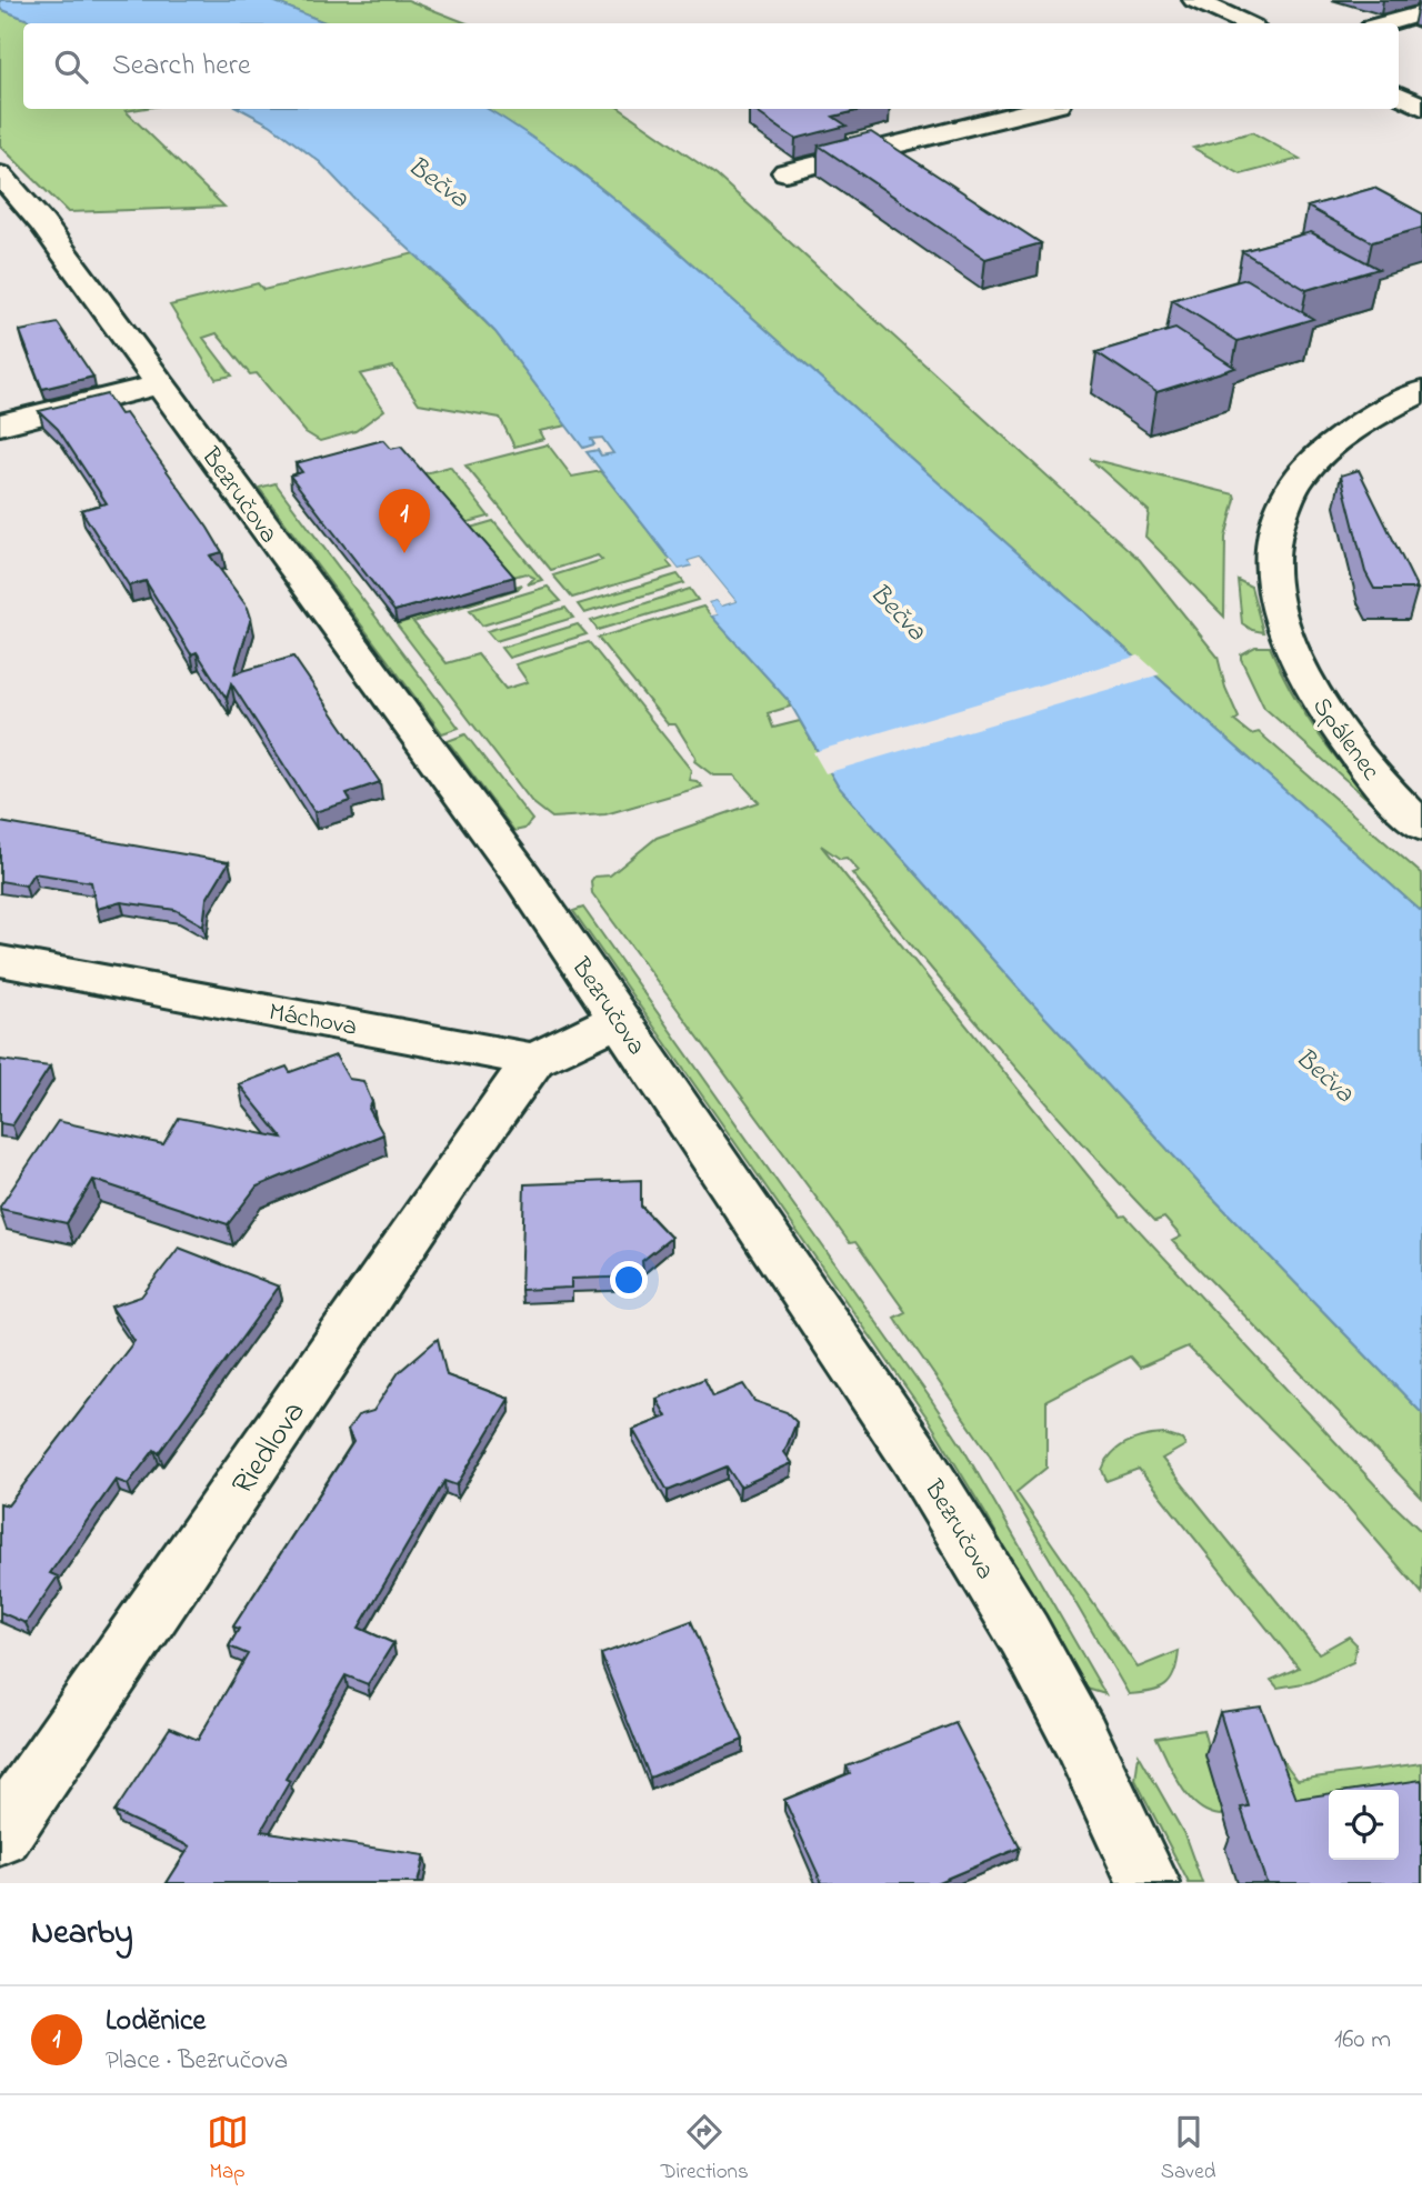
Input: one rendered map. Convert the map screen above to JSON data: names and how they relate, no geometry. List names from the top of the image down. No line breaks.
{"streets":{"street":["Bezručova","Spálenec","Máchova","Riedlova"]},"crossings":[["Máchova","Riedlova"]],"water":["Bečva"],"page":{"search":"Search here","pins":"1","heading":"Nearby","list":[{"mark":"1","name":"Loděnice","note":"Place · Bezručova","value":"160 m"}],"nav":["Map","Directions","Saved"]}}
